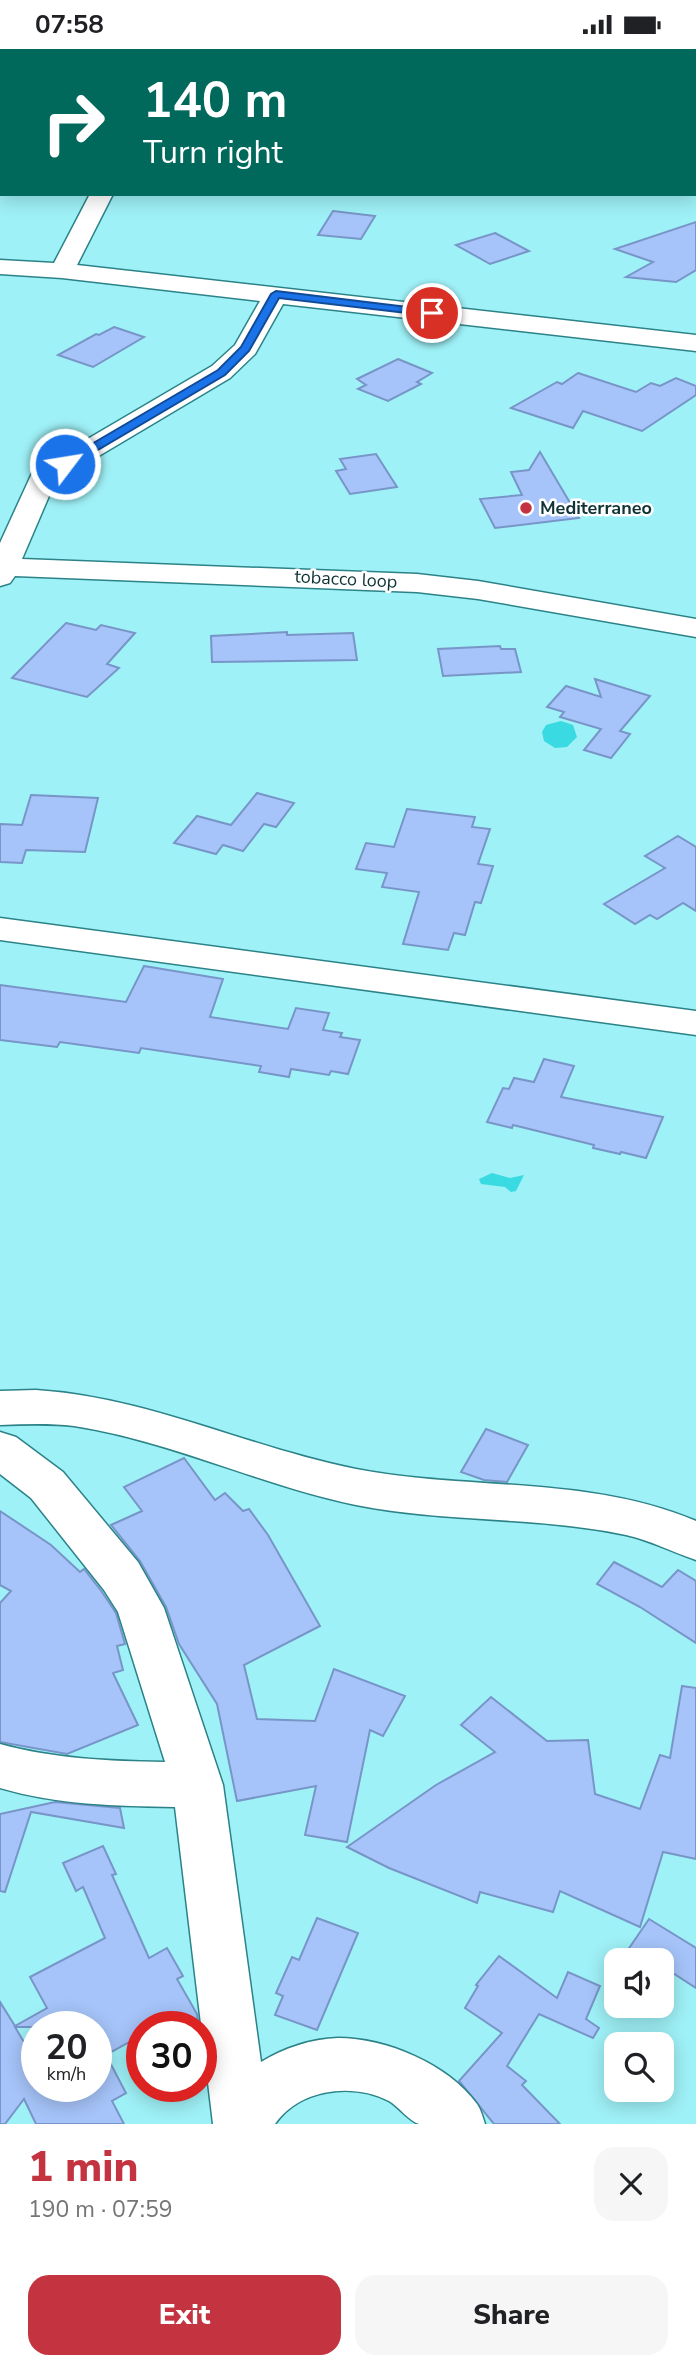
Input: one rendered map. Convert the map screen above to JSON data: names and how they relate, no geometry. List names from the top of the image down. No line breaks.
{"streets":{"street":["tobacco loop"]},"places":["Mediterraneo"],"page":{"status":"07:58","turn":["140 m","Turn right"],"speed":"20 km/h","limit":"30","heading":["1 min","190 m · 07:59"],"buttons":["Exit","Share"]}}
